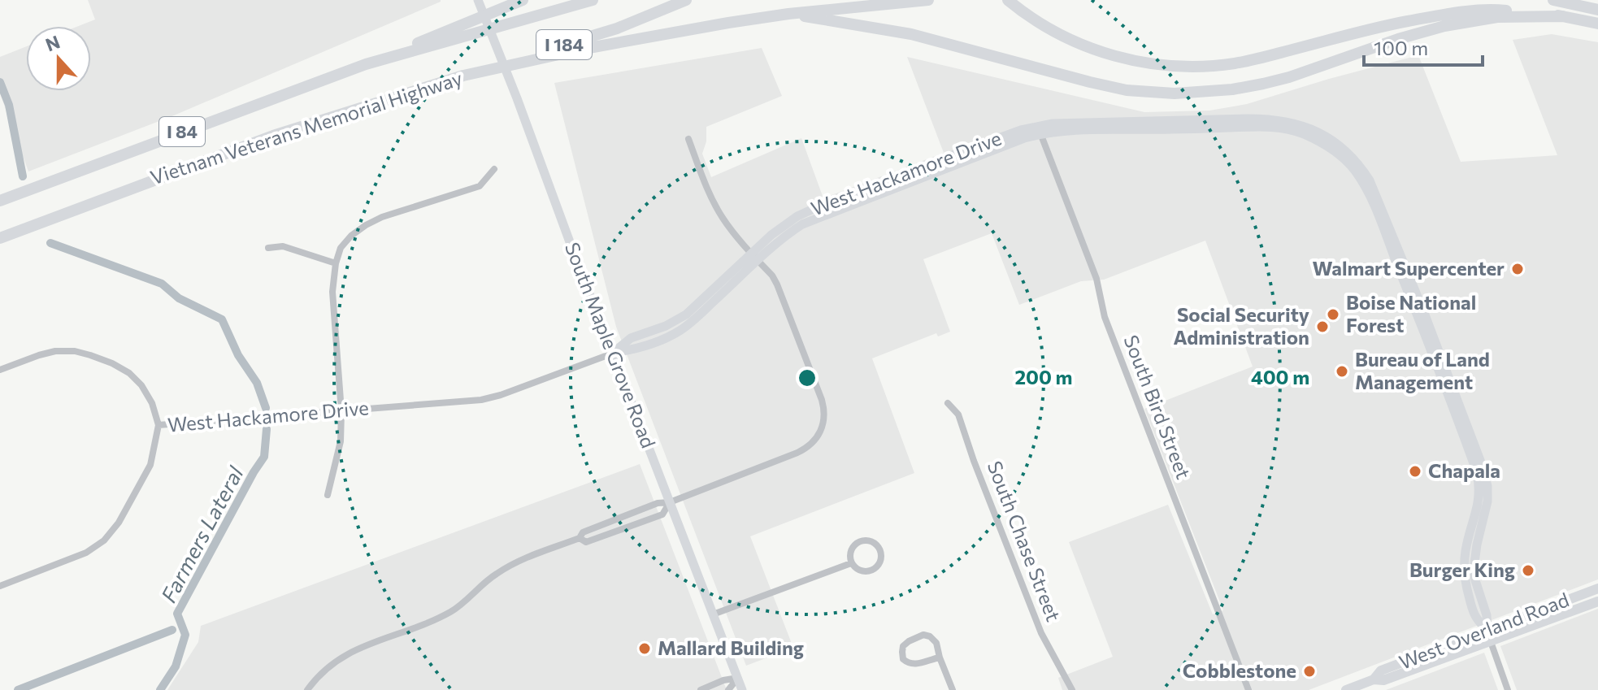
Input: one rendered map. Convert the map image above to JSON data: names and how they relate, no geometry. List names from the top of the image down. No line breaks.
{"streets":{"highway":["I 184","Vietnam Veterans Memorial Highway","I 84"],"main road":["West Overland Road"],"street":["West Hackamore Drive","South Maple Grove Road","South Bird Street","South Chase Street"]},"crossings":[["I 184","Vietnam Veterans Memorial Highway"],["West Hackamore Drive","South Maple Grove Road"],["West Hackamore Drive","South Bird Street"],["West Hackamore Drive","West Overland Road"]],"water":["Farmers Lateral"],"places":["Walmart Supercenter","Boise National Forest","Social Security Administration","Bureau of Land Management","Chapala","Burger King","Mallard Building","Cobblestone"],"scale_bar":"100 m","north":"top","rings":["200 m","400 m"]}
